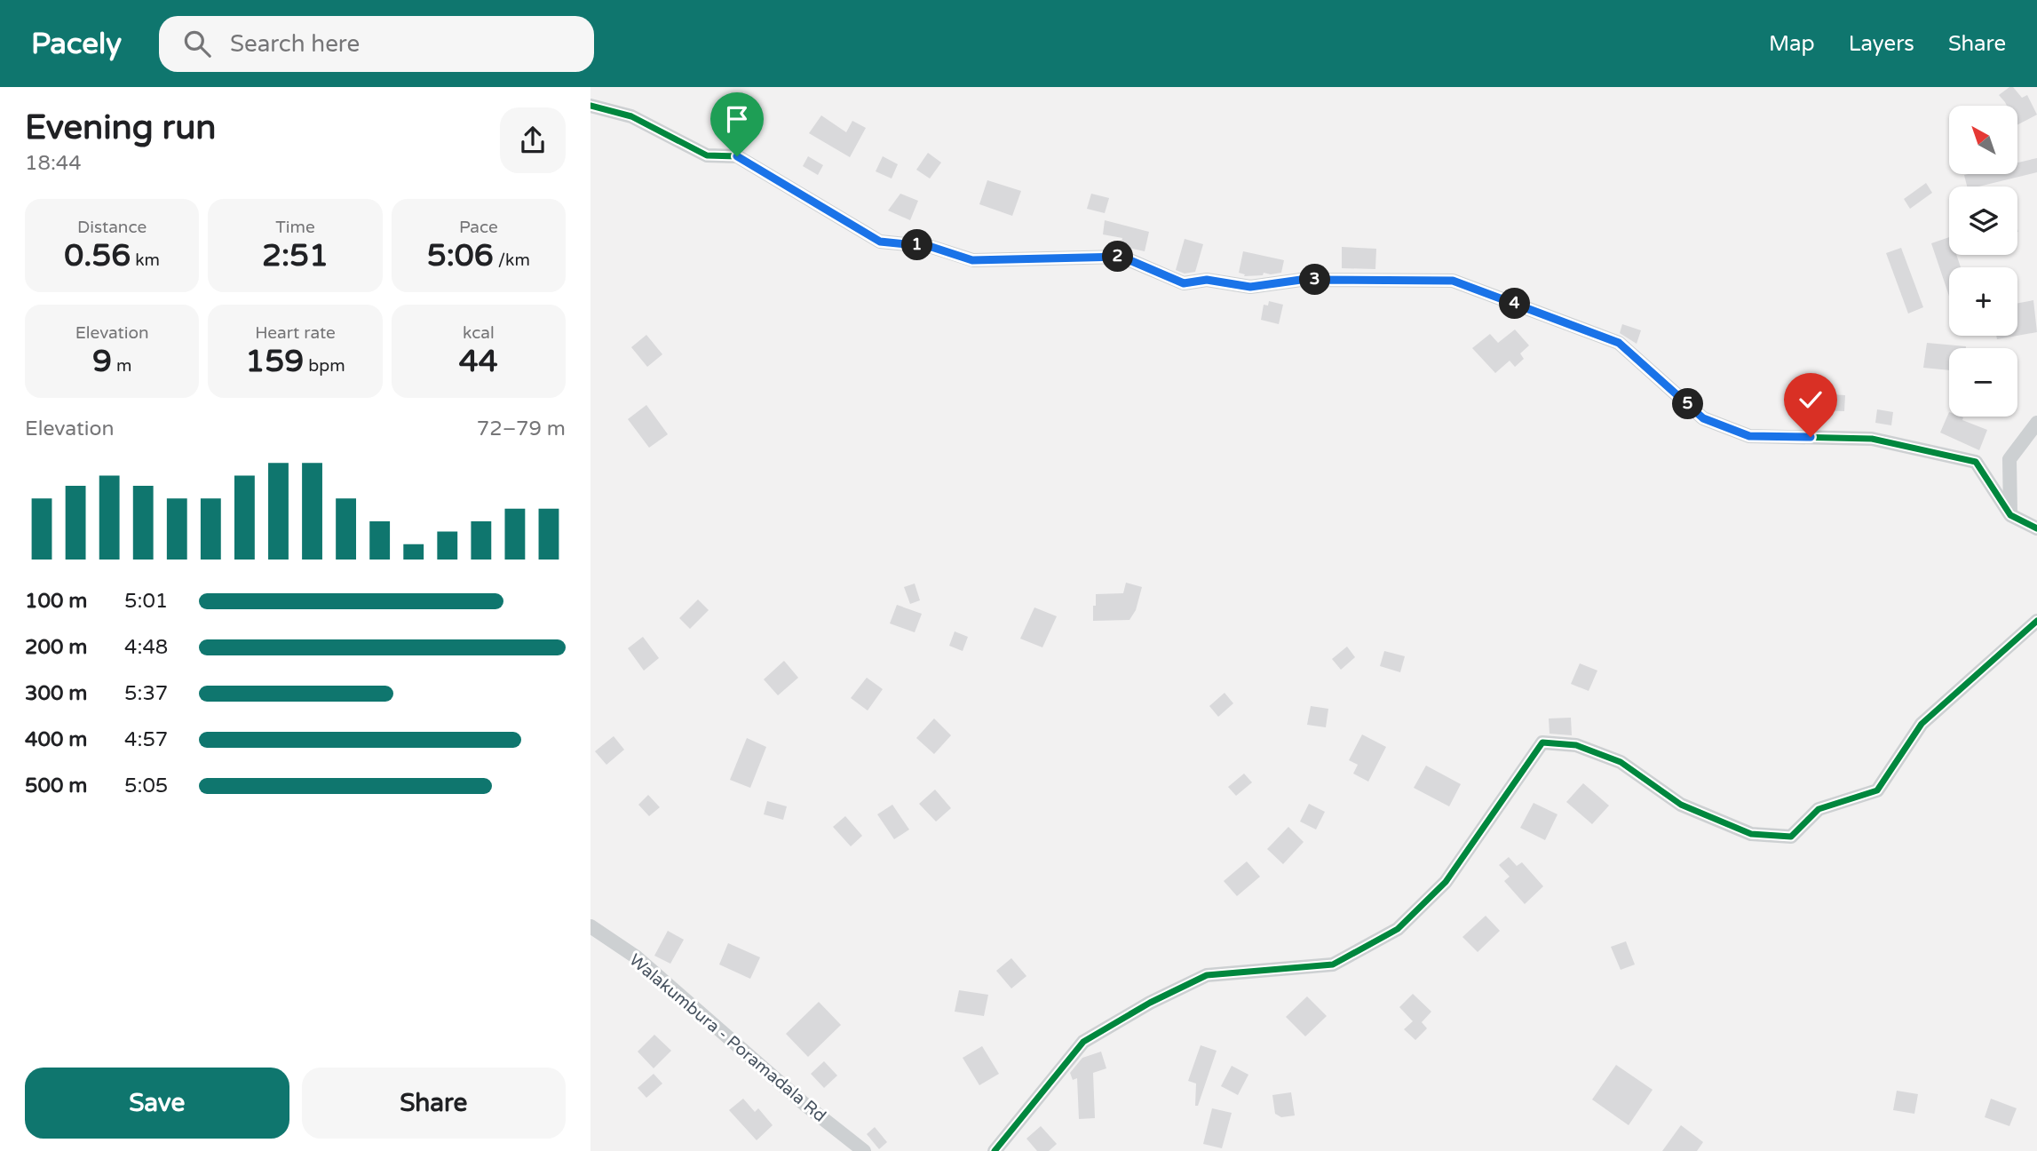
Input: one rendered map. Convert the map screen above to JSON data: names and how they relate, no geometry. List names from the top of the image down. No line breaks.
{"streets":{"street":["Walakumbura - Poramadala Rd"]},"north":"top left","page":{"header":"Pacely","search":"Search here","nav":["Map","Layers","Share"],"heading":["Evening run","18:44"],"map_buttons":["+","−"],"stats":[["Distance","0.56 km"],["Time","2:51"],["Pace","5:06 /km"],["Elevation","9 m"],["Heart rate","159 bpm"],["kcal","44"]],"pins":["1","2","3","4","5"],"chart":["Elevation","72–79 m"],"list":[{"name":"100 m","note":"5:01"},{"name":"200 m","note":"4:48"},{"name":"300 m","note":"5:37"},{"name":"400 m","note":"4:57"},{"name":"500 m","note":"5:05"}],"buttons":["Save","Share"]}}
